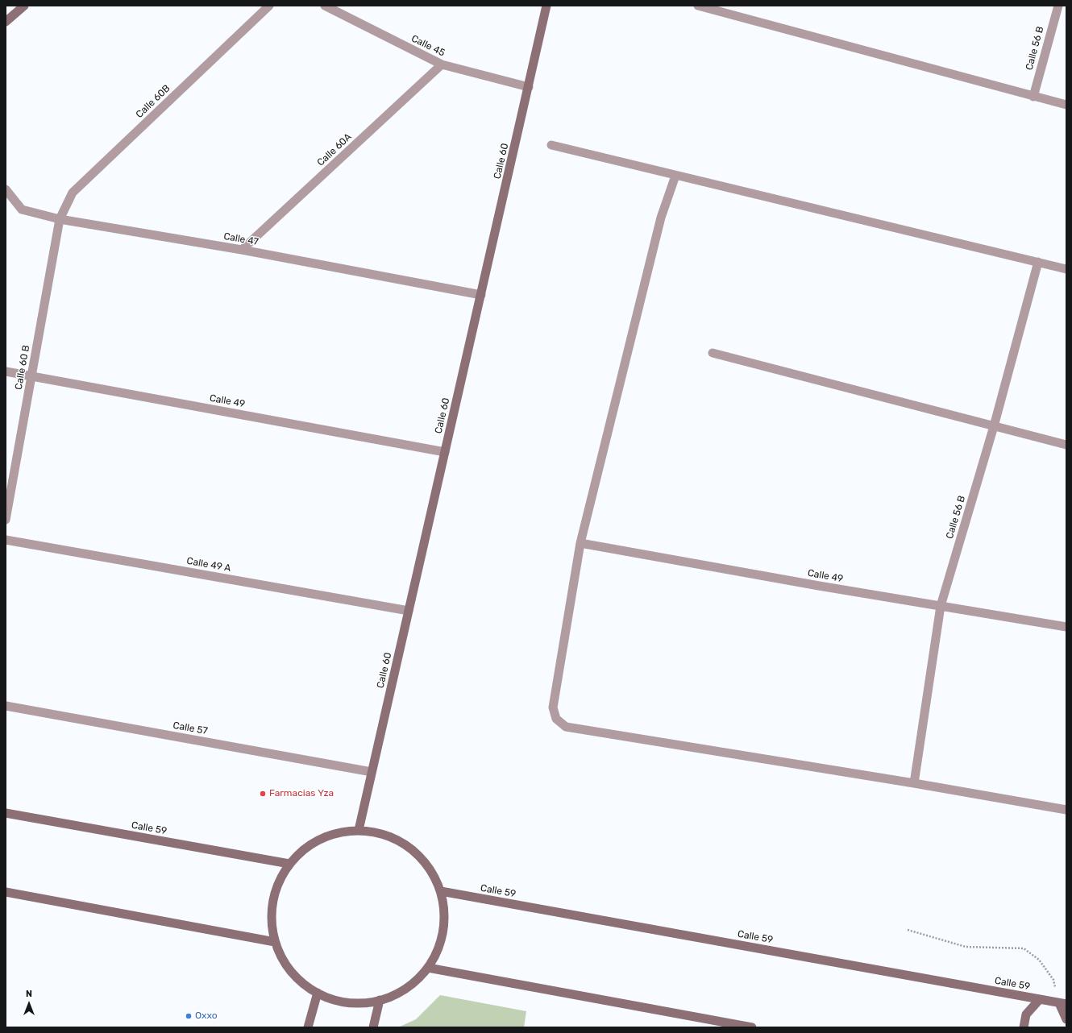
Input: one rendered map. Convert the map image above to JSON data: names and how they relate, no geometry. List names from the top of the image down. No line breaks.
{"streets":{"main road":["Calle 60","Calle 59"],"street":["Calle 45","Calle 56 B","Calle 60B","Calle 60A","Calle 47","Calle 60 B","Calle 49","Calle 49 A","Calle 57"]},"crossings":[["Calle 45","Calle 60A"],["Calle 45","Calle 60"],["Calle 56 B","Calle 49"],["Calle 60B","Calle 47"],["Calle 60B","Calle 60 B"],["Calle 60A","Calle 47"],["Calle 60","Calle 47"],["Calle 60","Calle 49"],["Calle 60","Calle 49 A"],["Calle 60","Calle 57"],["Calle 47","Calle 60 B"],["Calle 60 B","Calle 49"]],"places":["Farmacias Yza","Oxxo"],"north":"top"}
